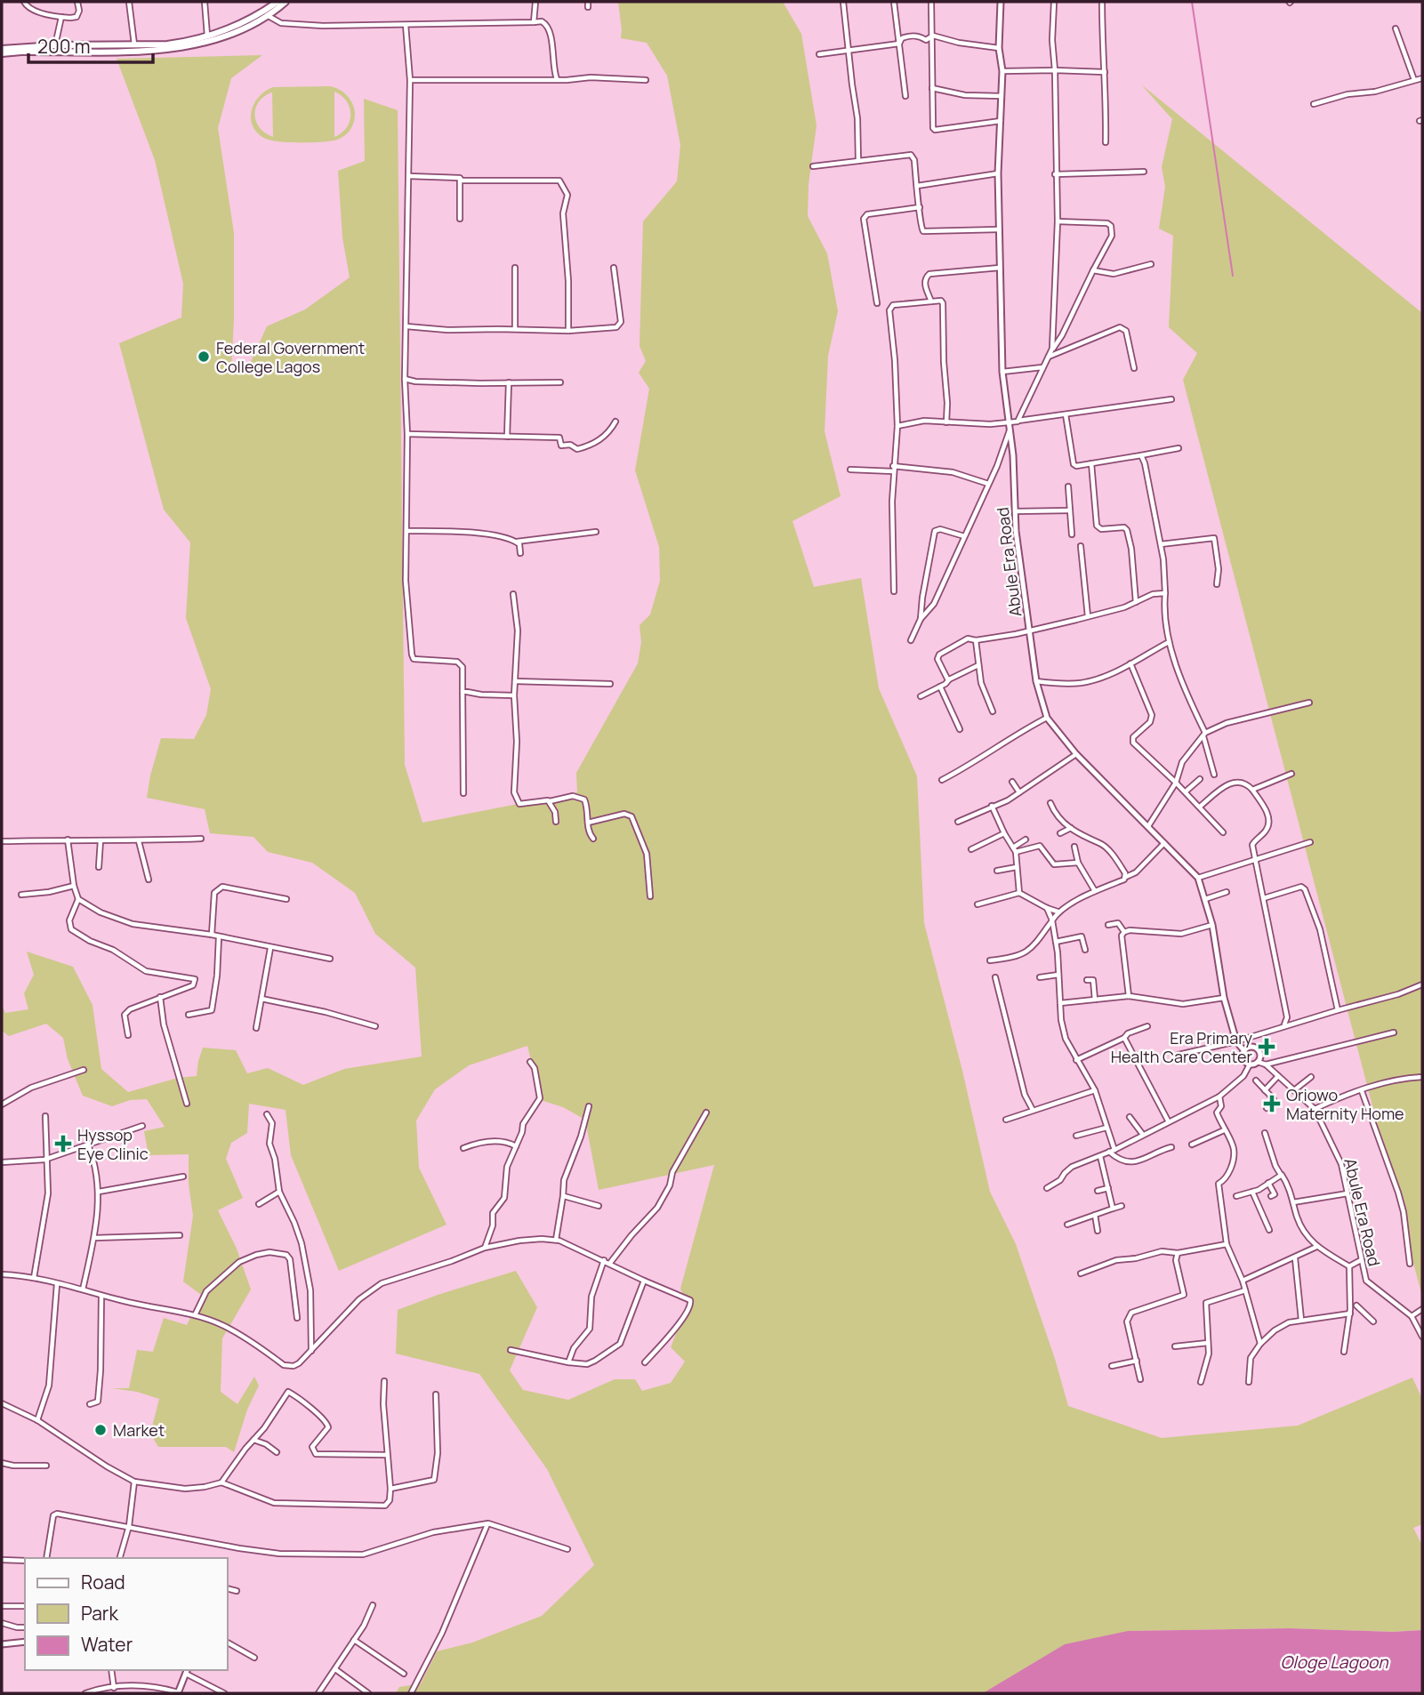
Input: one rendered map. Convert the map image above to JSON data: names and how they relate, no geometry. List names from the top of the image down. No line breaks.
{"streets":{"street":["Abule Era Road"]},"water":["Ologe Lagoon"],"places":{"other":["Federal Government College Lagos","Market"],"health":["Era Primary Health Care Center","Oriowo Maternity Home","Hyssop Eye Clinic"]},"legend":["Road","Park","Water"],"scale_bar":"200 m"}
